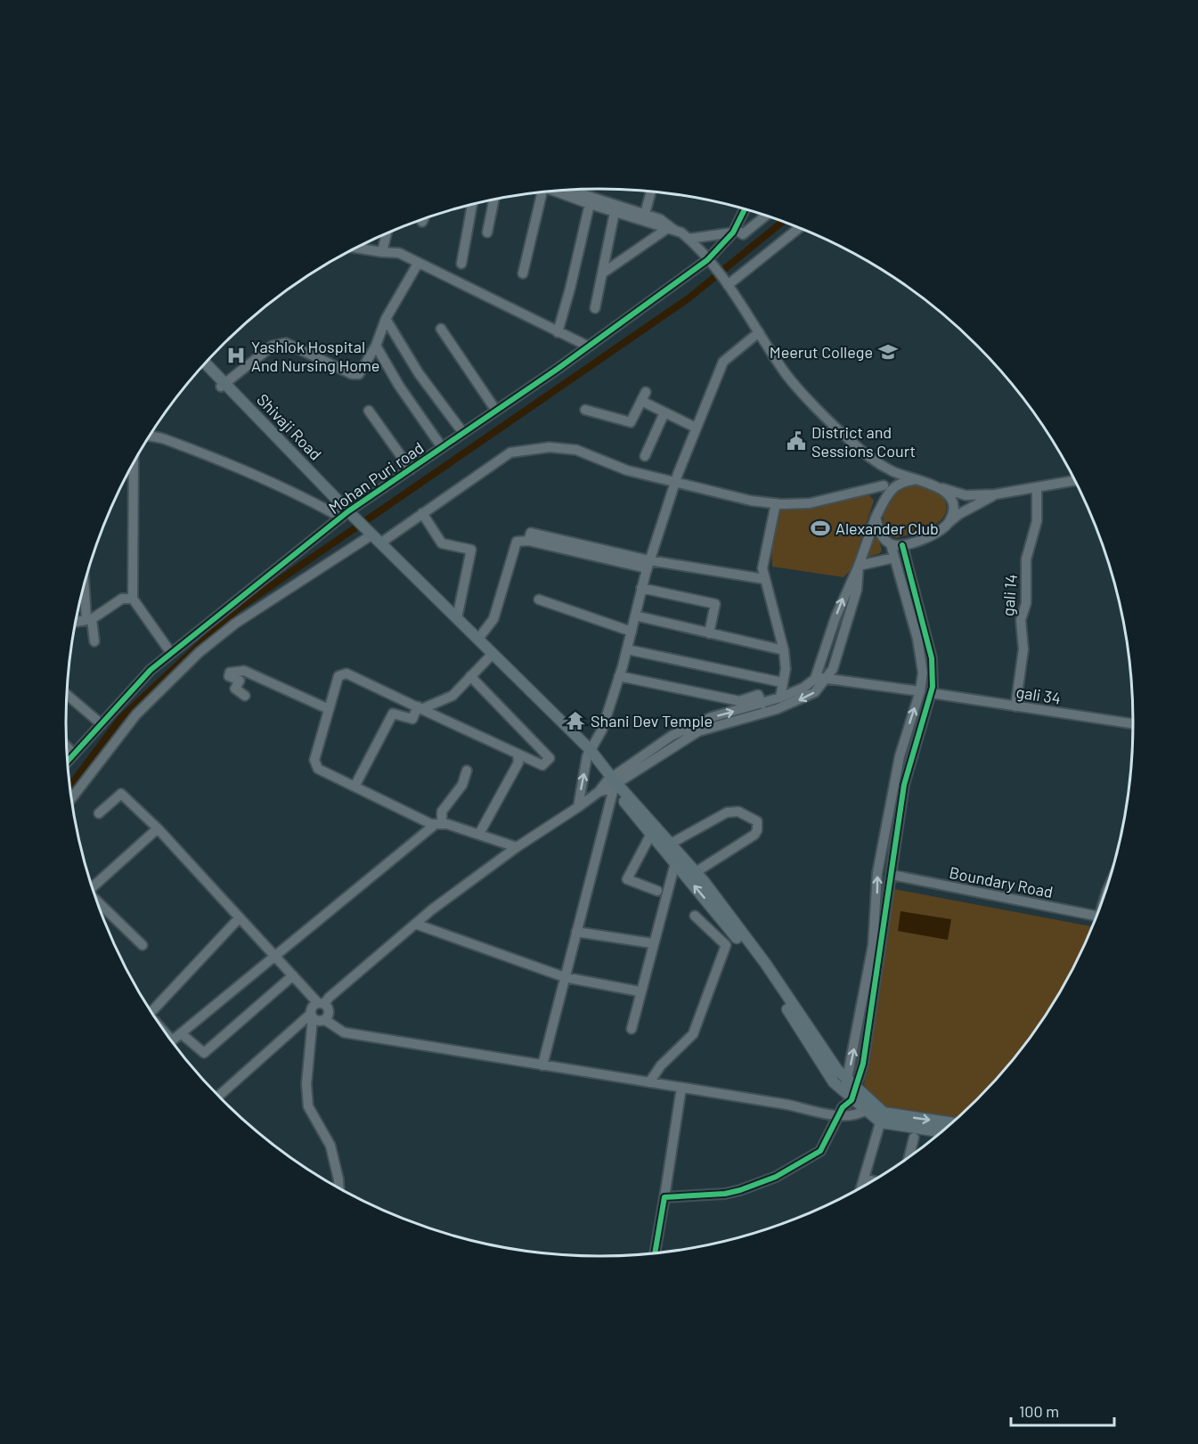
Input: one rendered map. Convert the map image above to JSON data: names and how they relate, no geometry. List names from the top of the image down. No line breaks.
{"streets":{"main road":["Shivaji Road"],"street":["Mohan Puri road","gali 14","gali 34","Boundary Road"]},"crossings":[["Shivaji Road","Mohan Puri road"],["gali 14","gali 34"]],"places":{"school or university":["Meerut College"],"hospital":["Yashlok Hospital And Nursing Home"],"public building":["District and Sessions Court"],"sports":["Alexander Club"],"temple":["Shani Dev Temple"]},"scale_bar":"100 m"}
